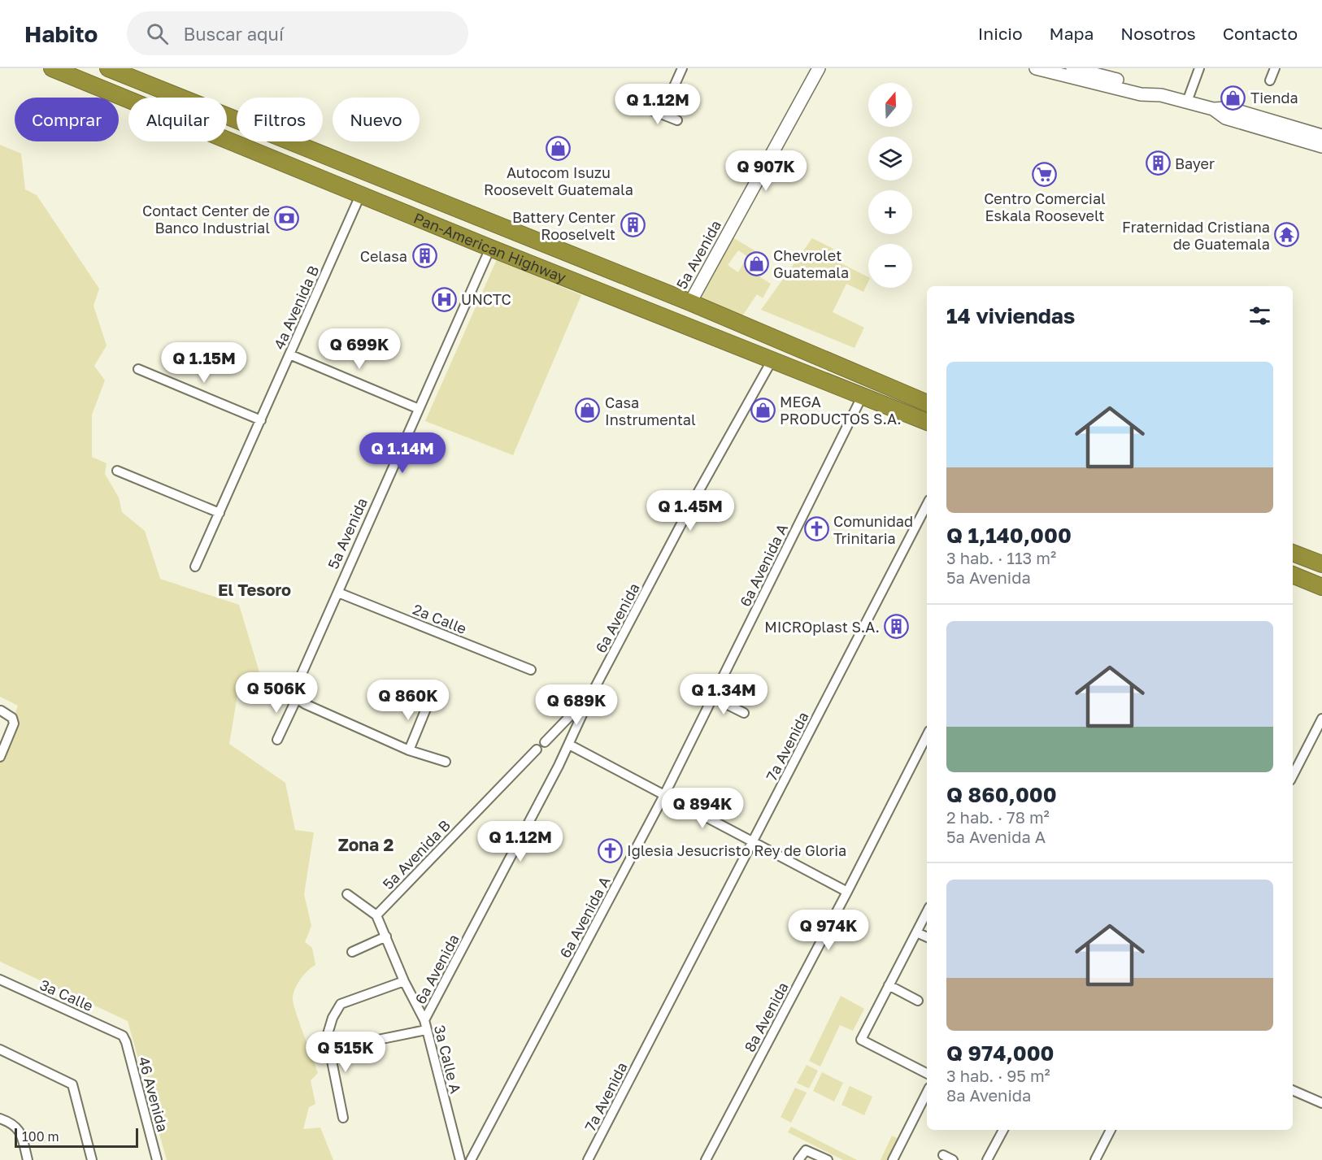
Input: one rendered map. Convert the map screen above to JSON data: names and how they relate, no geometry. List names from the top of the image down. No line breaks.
{"streets":{"highway":["Pan-American Highway"],"main road":["5a Avenida"],"street":["4a Avenida B","6a Avenida A","6a Avenida","2a Calle","7a Avenida","5a Avenida B","3a Calle","8a Avenida","3a Calle A","46 Avenida"]},"crossings":[["Pan-American Highway","5a Avenida"],["Pan-American Highway","4a Avenida B"],["Pan-American Highway","6a Avenida A"],["Pan-American Highway","6a Avenida"],["5a Avenida","2a Calle"],["6a Avenida","3a Calle A"],["5a Avenida B","3a Calle A"],["3a Calle","46 Avenida"]],"districts":["El Tesoro","Zona 2"],"places":{"shop":["Tienda","Autocom Isuzu Roosevelt Guatemala","Chevrolet Guatemala","MEGA PRODUCTOS S.A.","Casa Instrumental"],"building":["Bayer","Battery Center Rooselvelt","Celasa","MICROplast S.A."],"supermarket":["Centro Comercial Eskala Roosevelt"],"bank":["Contact Center de Banco Industrial"],"temple":["Fraternidad Cristiana de Guatemala"],"hospital":["UNCTC"],"church":["Comunidad Trinitaria","Iglesia Jesucristo Rey de Gloria"]},"scale_bar":"100 m","north":"top","page":{"header":"Habito","search":"Buscar aquí","nav":["Inicio","Mapa","Nosotros","Contacto"],"map_buttons":["+","−"],"price":["Q 1.12M","Q 907K","Q 699K","Q 1.15M","Q 1.14M","Q 1.45M","Q 506K","Q 1.34M","Q 860K","Q 689K","Q 894K","Q 1.12M","Q 974K","Q 515K"],"chip":["Comprar","Alquilar","Filtros","Nuevo"],"heading":"14 viviendas","list":[{"name":"Q 1,140,000","note":"3 hab. · 113 m² · 5a Avenida"},{"name":"Q 860,000","note":"2 hab. · 78 m² · 5a Avenida A"},{"name":"Q 974,000","note":"3 hab. · 95 m² · 8a Avenida"}],"scale":"100 m"}}
